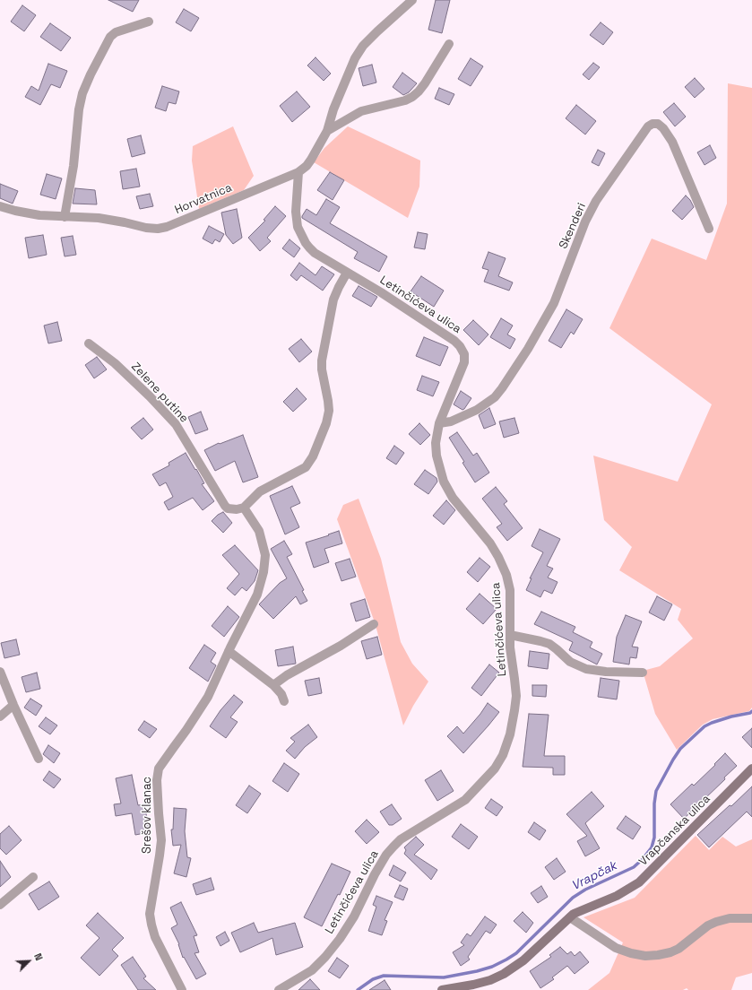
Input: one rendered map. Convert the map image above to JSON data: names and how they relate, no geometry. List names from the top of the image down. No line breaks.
{"streets":{"street":["Horvatnica","Skenderi","Letinčićeva ulica","Zelene putine","Srešov klanac","Vrapčanska ulica"]},"crossings":[["Horvatnica","Letinčićeva ulica"],["Skenderi","Letinčićeva ulica"],["Zelene putine","Srešov klanac"]],"water":["Vrapčak"],"north":"top right"}
